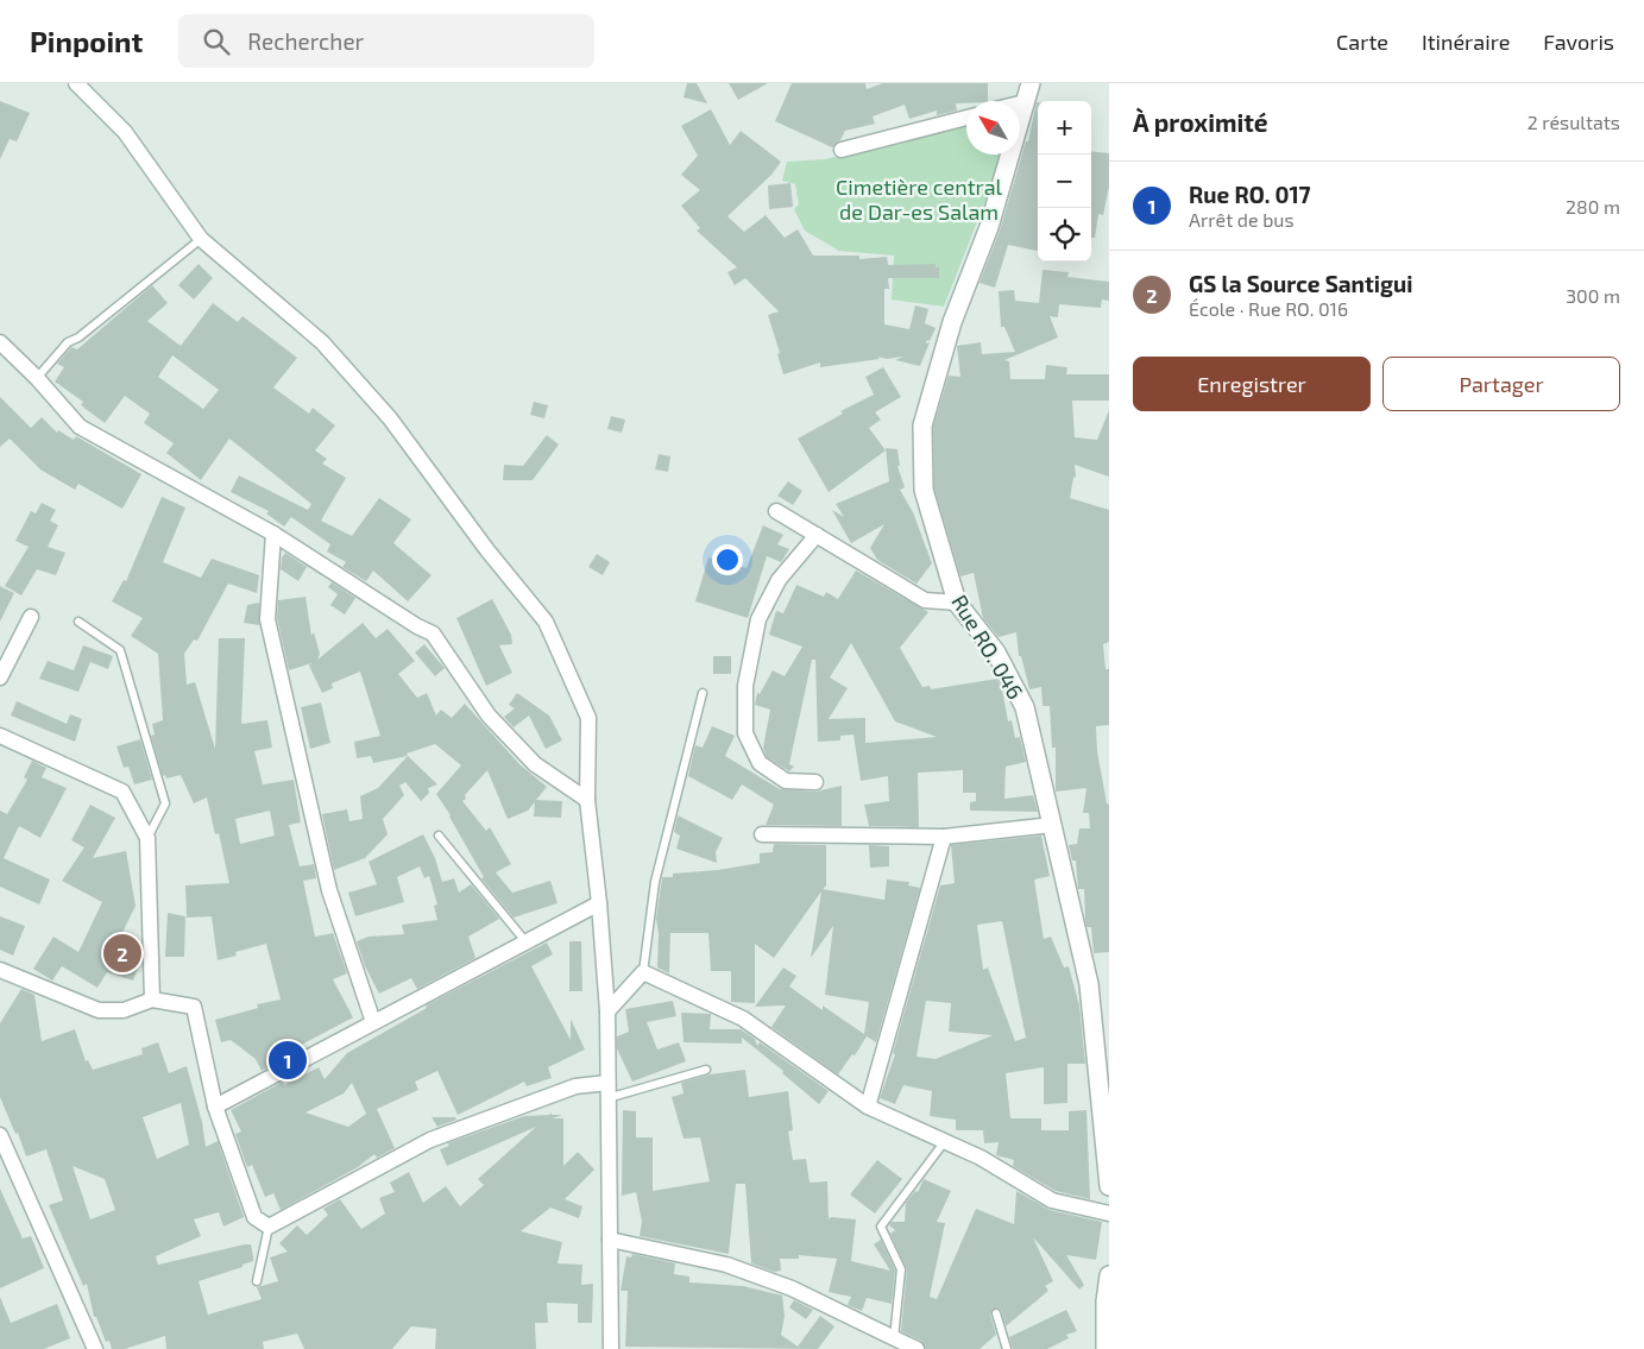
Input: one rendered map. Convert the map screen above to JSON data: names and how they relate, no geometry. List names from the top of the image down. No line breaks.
{"streets":{"street":["Rue RO. 046"]},"parks":["Cimetière central de Dar-es Salam"],"north":"top left","page":{"header":"Pinpoint","search":"Rechercher","nav":["Carte","Itinéraire","Favoris"],"heading":["À proximité","2 résultats"],"map_buttons":["+","−"],"list":[{"mark":"1","name":"Rue RO. 017","note":"Arrêt de bus","value":"280 m"},{"mark":"2","name":"GS la Source Santigui","note":"École · Rue RO. 016","value":"300 m"}],"buttons":["Enregistrer","Partager"],"pins":["2","1"]}}
